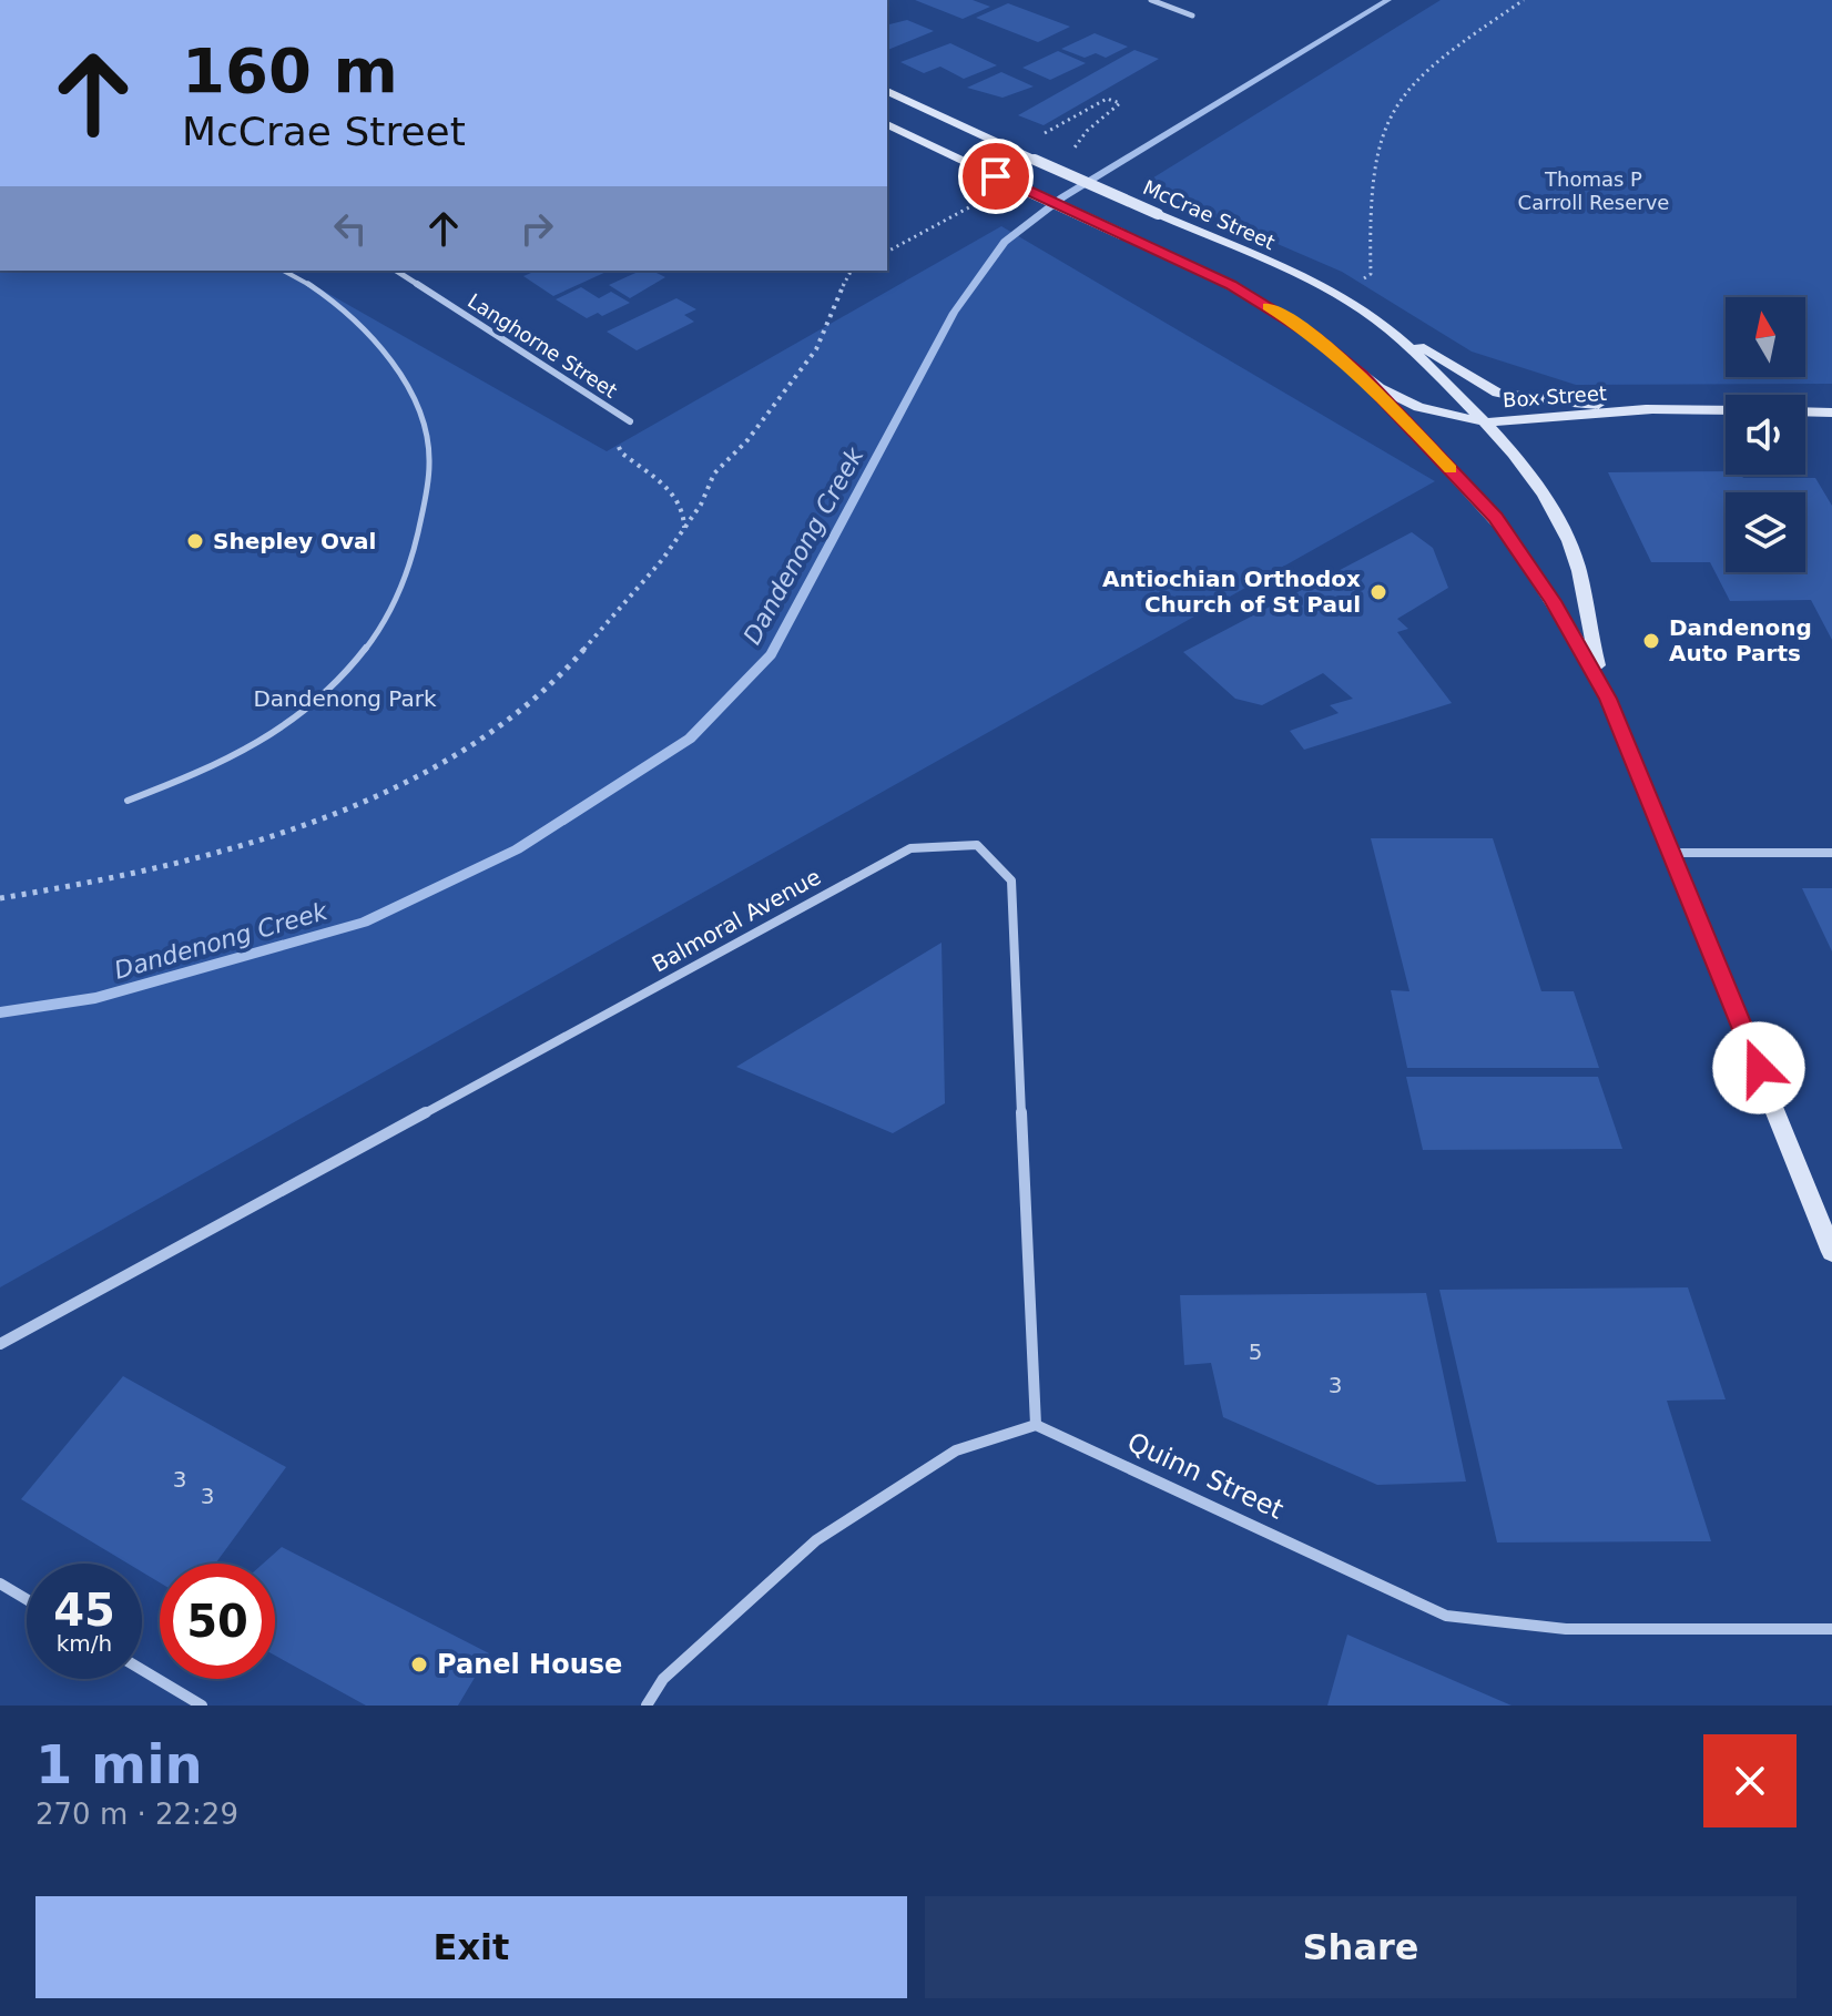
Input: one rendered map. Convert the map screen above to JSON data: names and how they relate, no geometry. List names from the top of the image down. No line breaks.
{"streets":{"main road":["McCrae Street","Box Street"],"street":["Langhorne Street","Balmoral Avenue","Quinn Street"]},"crossings":[["McCrae Street","Box Street"],["Balmoral Avenue","Quinn Street"]],"water":["Dandenong Creek"],"parks":["Thomas P Carroll Reserve","Dandenong Park"],"places":["Shepley Oval","Antiochian Orthodox Church of St Paul","Dandenong Auto Parts","Panel House"],"house_numbers":["5","3","3","3"],"north":"top","page":{"turn":["160 m","McCrae Street"],"speed":"45 km/h","limit":"50","heading":["1 min","270 m · 22:29"],"buttons":["Exit","Share"]}}
